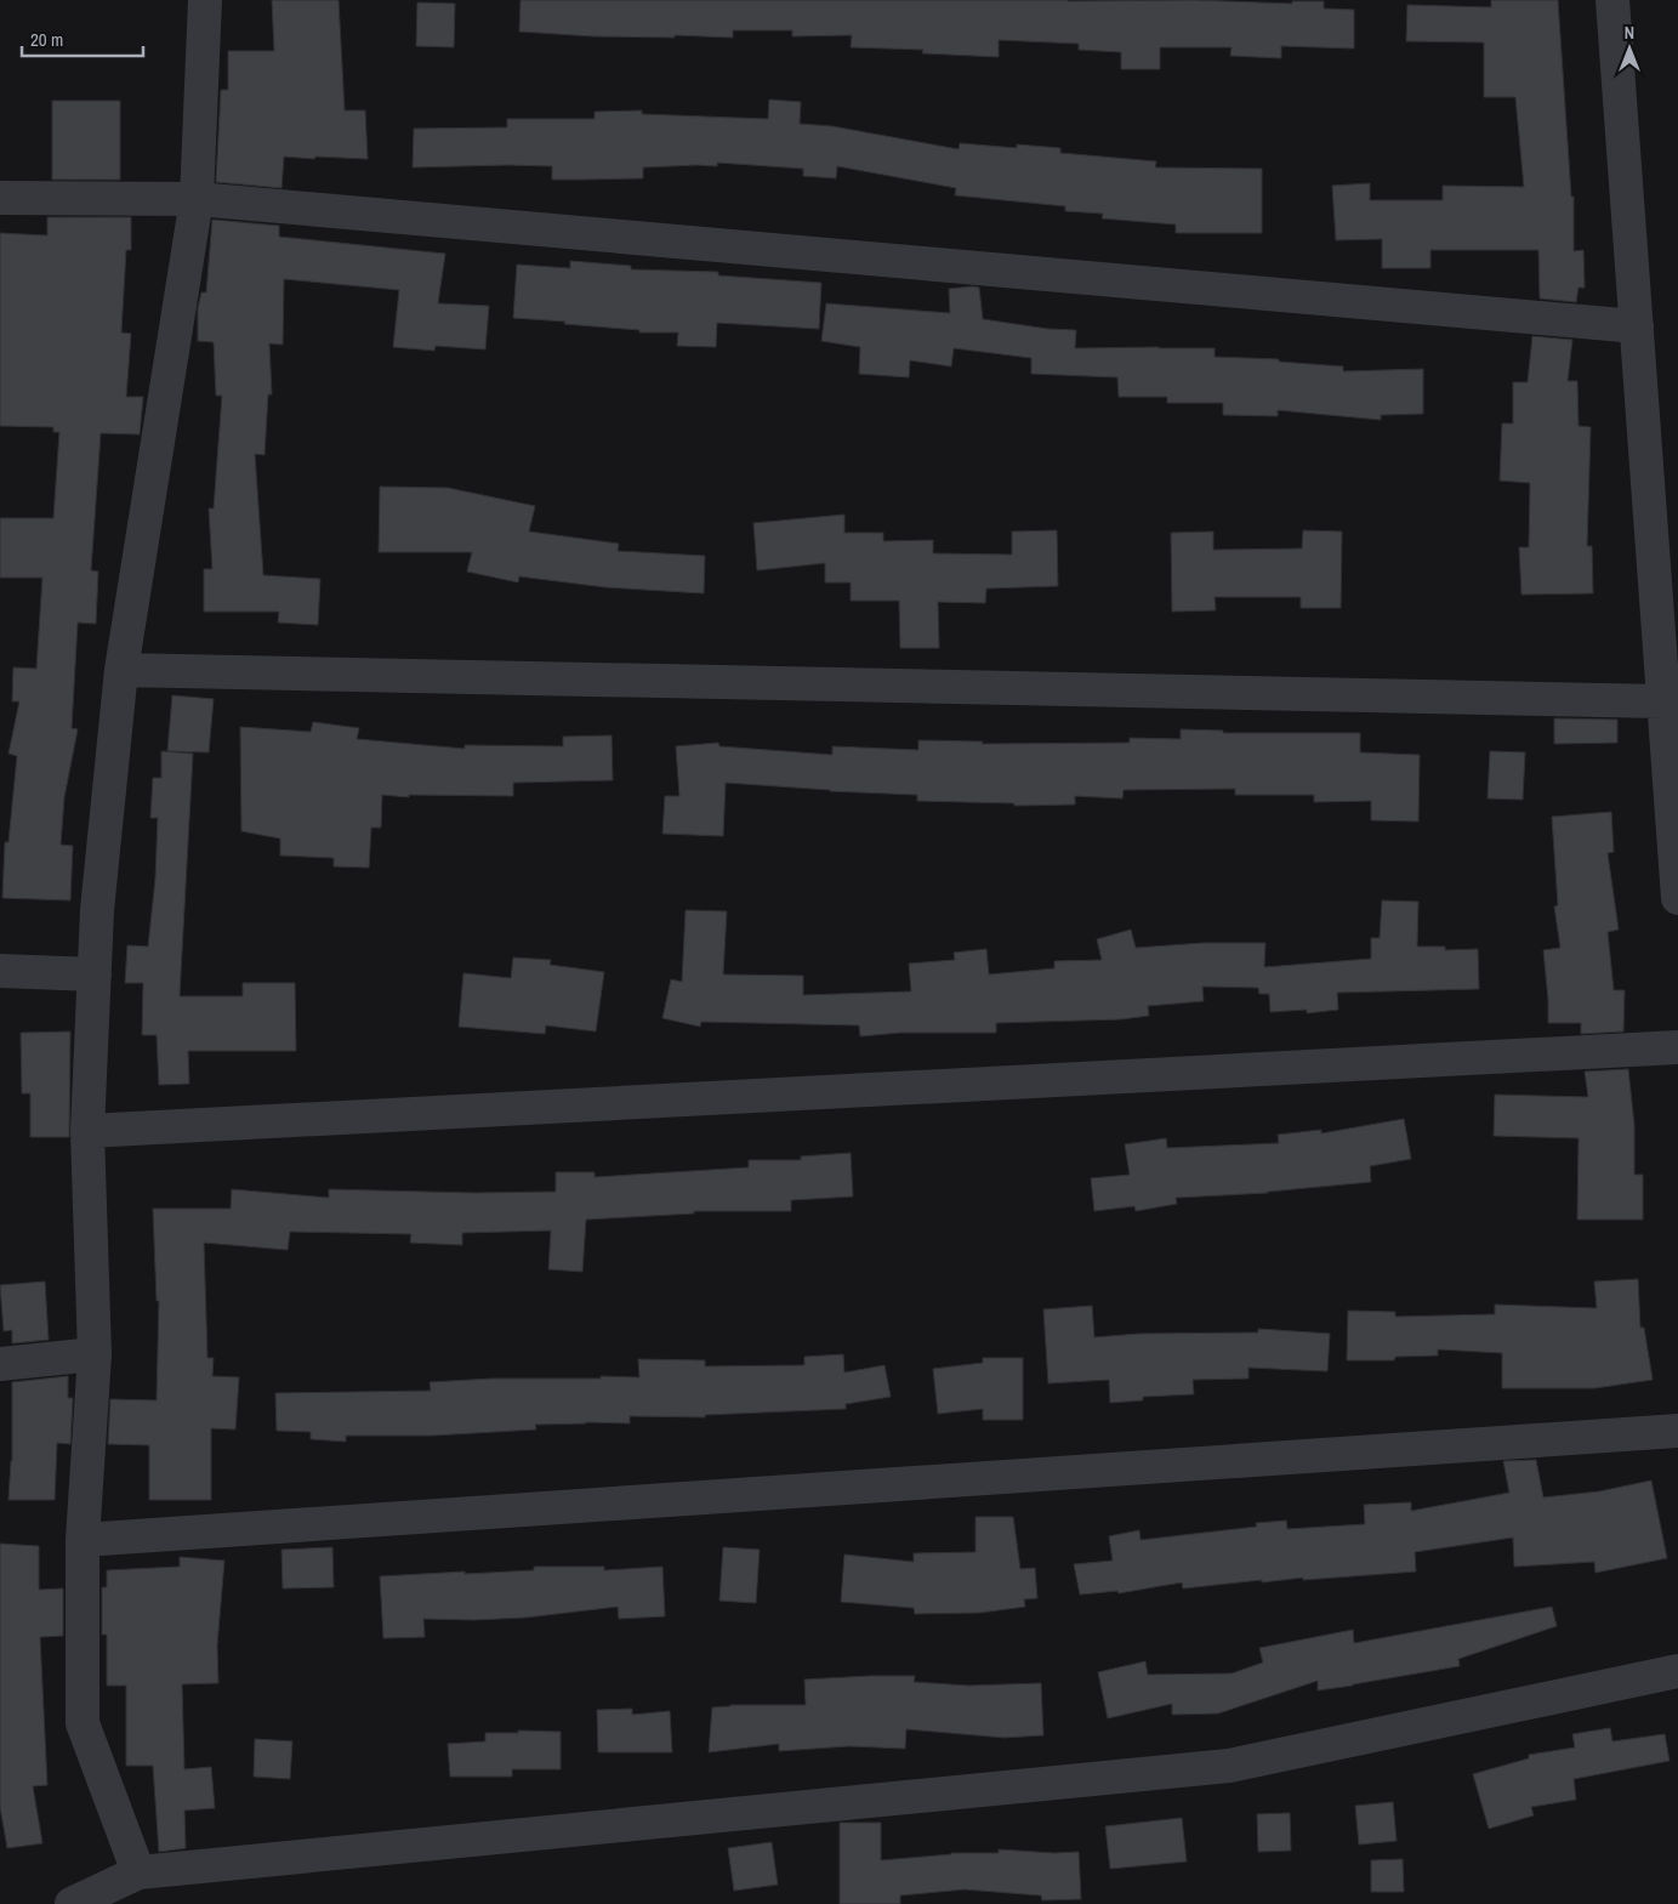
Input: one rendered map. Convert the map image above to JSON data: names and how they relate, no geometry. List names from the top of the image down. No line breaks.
{"scale_bar":"20 m","north":"top"}
